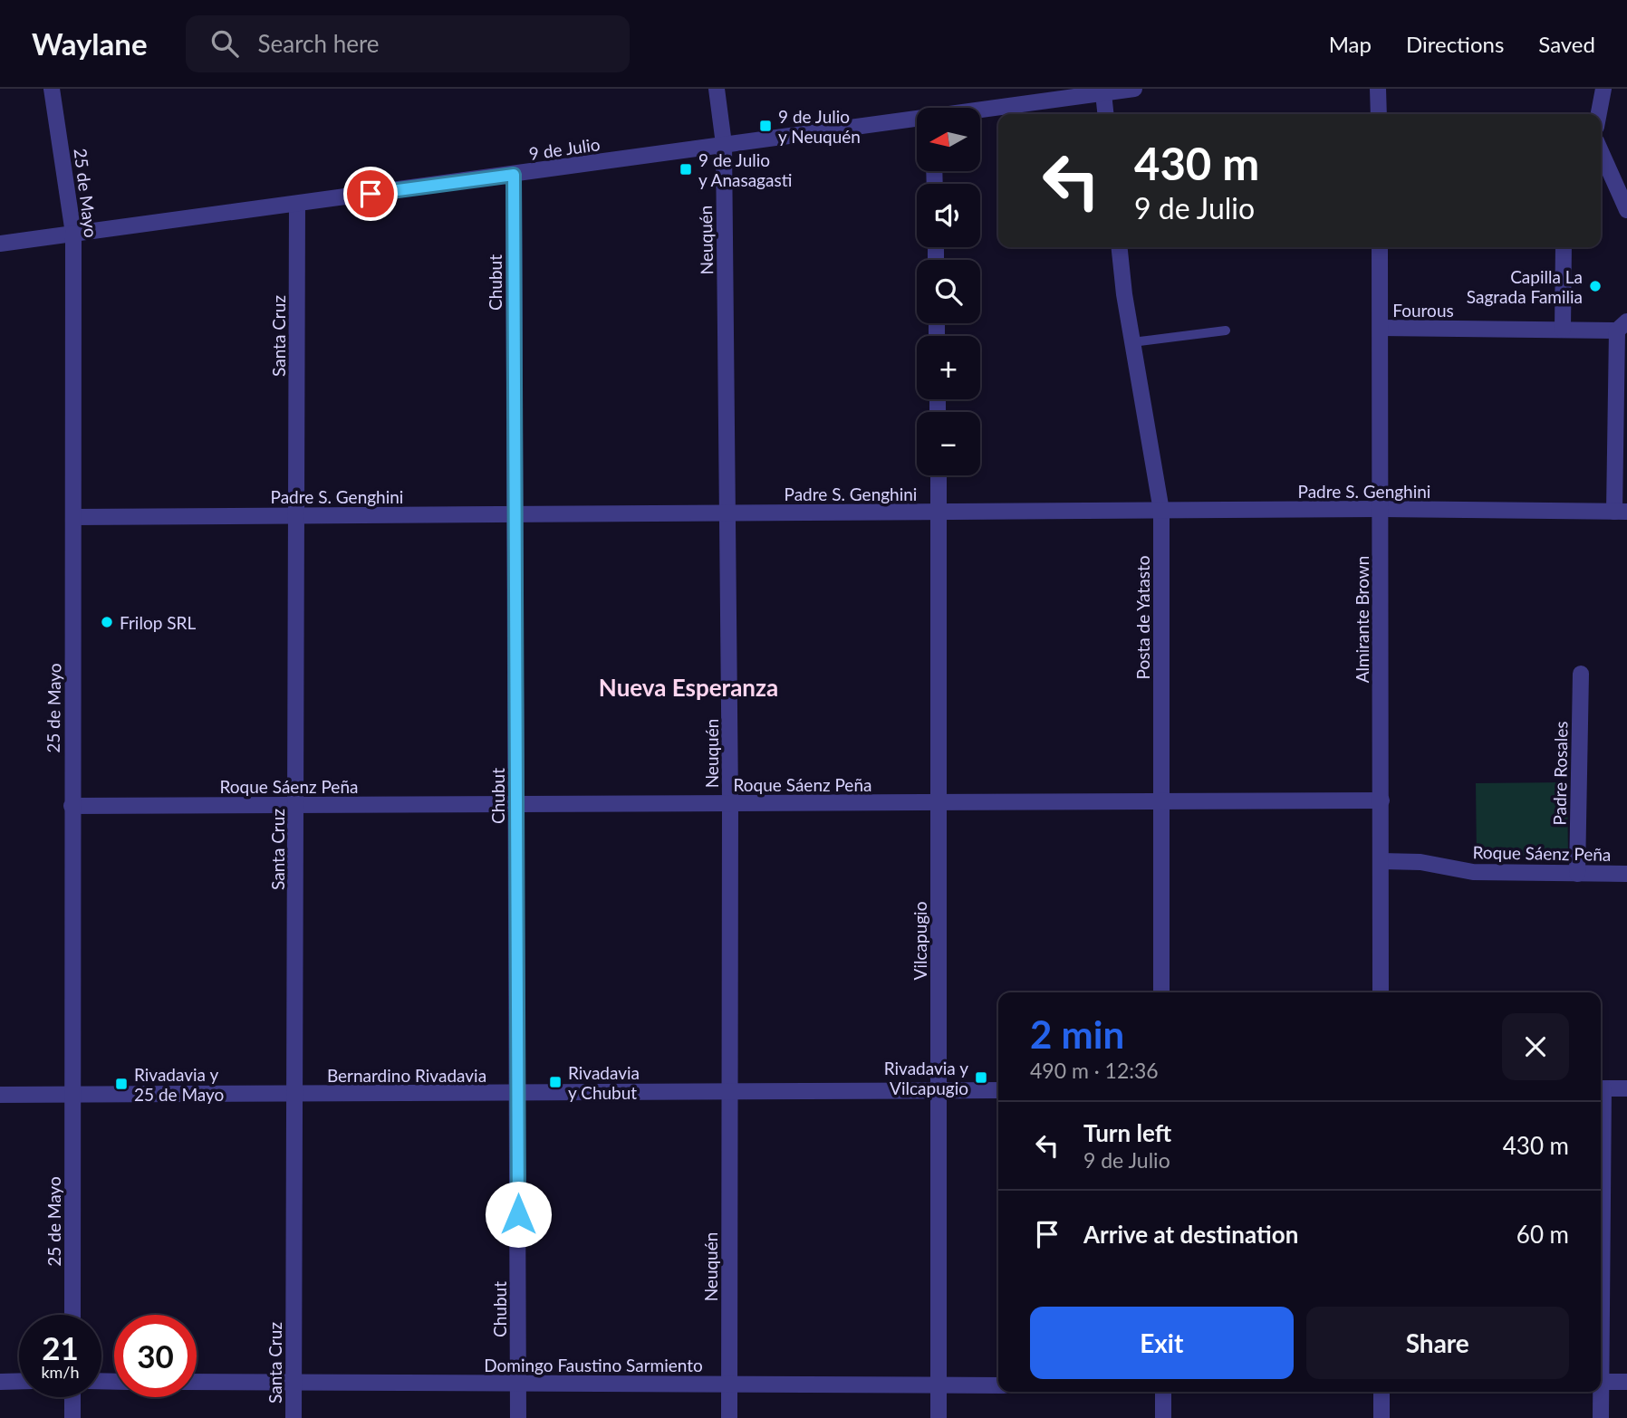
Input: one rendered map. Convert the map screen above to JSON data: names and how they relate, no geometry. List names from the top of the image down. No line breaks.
{"streets":{"street":["9 de Julio","25 de Mayo","Neuquén","Chubut","Fourous","Santa Cruz","Padre S. Genghini","Posta de Yatasto","Almirante Brown","Padre Rosales","Roque Sáenz Peña","Vilcapugio","Bernardino Rivadavia","Domingo Faustino Sarmiento"]},"crossings":[["9 de Julio","25 de Mayo"],["9 de Julio","Neuquén"],["9 de Julio","Chubut"],["9 de Julio","Santa Cruz"],["25 de Mayo","Padre S. Genghini"],["25 de Mayo","Roque Sáenz Peña"],["25 de Mayo","Bernardino Rivadavia"],["Neuquén","Padre S. Genghini"],["Neuquén","Roque Sáenz Peña"],["Neuquén","Bernardino Rivadavia"],["Neuquén","Domingo Faustino Sarmiento"],["Chubut","Padre S. Genghini"],["Chubut","Roque Sáenz Peña"],["Chubut","Bernardino Rivadavia"],["Chubut","Domingo Faustino Sarmiento"],["Fourous","Almirante Brown"],["Santa Cruz","Padre S. Genghini"],["Santa Cruz","Roque Sáenz Peña"],["Santa Cruz","Bernardino Rivadavia"],["Santa Cruz","Domingo Faustino Sarmiento"],["Padre S. Genghini","Posta de Yatasto"],["Padre S. Genghini","Almirante Brown"],["Padre S. Genghini","Vilcapugio"],["Posta de Yatasto","Roque Sáenz Peña"],["Almirante Brown","Roque Sáenz Peña"],["Padre Rosales","Roque Sáenz Peña"],["Roque Sáenz Peña","Vilcapugio"],["Vilcapugio","Bernardino Rivadavia"],["Vilcapugio","Domingo Faustino Sarmiento"]],"districts":["Nueva Esperanza"],"places":{"transit":["9 de Julio y Neuquén","9 de Julio y Anasagasti","Rivadavia y Vilcapugio","Rivadavia y Chubut","Rivadavia y 25 de Mayo"],"other":["Capilla La Sagrada Familia","Frilop SRL"]},"north":"left","page":{"header":"Waylane","search":"Search here","nav":["Map","Directions","Saved"],"map_buttons":["+","−"],"turn":["430 m","9 de Julio"],"heading":["2 min","490 m · 12:36"],"list":[{"name":"Turn left","note":"9 de Julio","value":"430 m"},{"name":"Arrive at destination","value":"60 m"}],"buttons":["Exit","Share"],"speed":"21 km/h","limit":"30"}}
